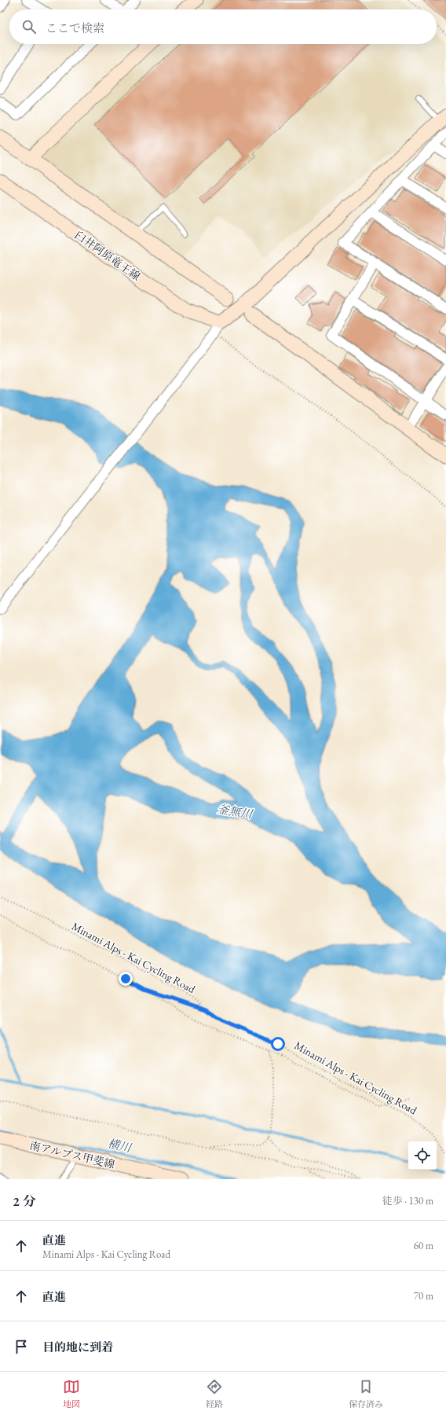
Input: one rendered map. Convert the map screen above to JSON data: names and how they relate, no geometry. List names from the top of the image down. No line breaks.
{"streets":{"street":["臼井阿原竜王線","南アルプス甲斐線"],"path":["Minami Alps - Kai Cycling Road"]},"water":["釜無川","横川"],"page":{"search":"ここで検索","heading":["2 分","徒歩 · 130 m"],"list":[["直進","Minami Alps - Kai Cycling Road","60 m"],["直進","70 m"],"目的地に到着"],"nav":["地図","経路","保存済み"]}}
